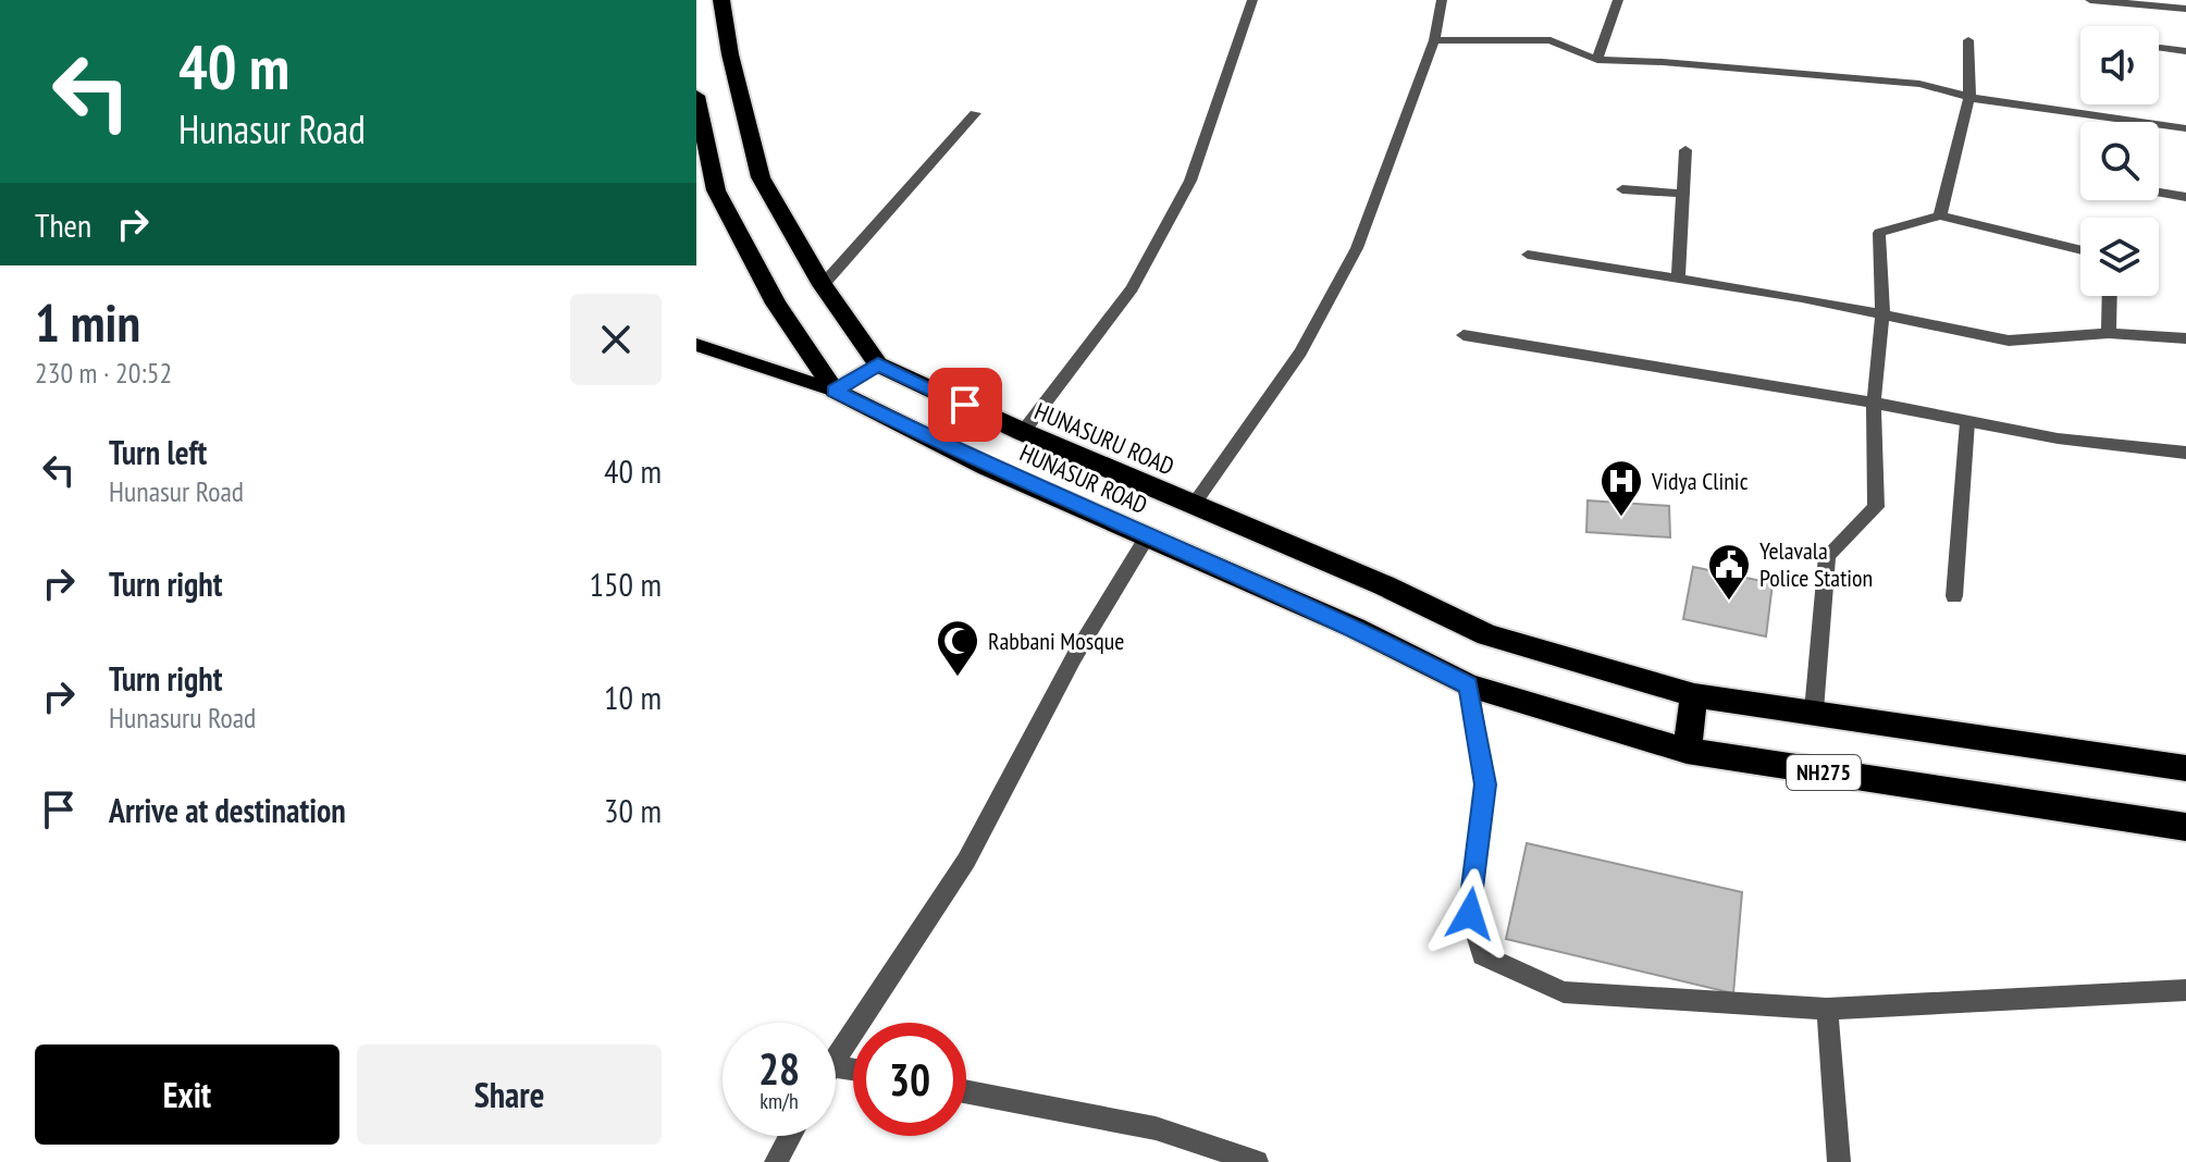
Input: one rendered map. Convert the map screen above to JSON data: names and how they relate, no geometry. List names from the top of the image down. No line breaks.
{"streets":{"highway":["HUNASURU ROAD","HUNASUR ROAD","NH275"]},"crossings":[["HUNASUR ROAD","NH275"]],"places":{"hospital":["Vidya Clinic"],"public building":["Yelavala Police Station"],"mosque":["Rabbani Mosque"]},"page":{"turn":["40 m","Hunasur Road"],"then":"Then","heading":["1 min","230 m · 20:52"],"list":[{"name":"Turn left","note":"Hunasur Road","value":"40 m"},{"name":"Turn right","value":"150 m"},{"name":"Turn right","note":"Hunasuru Road","value":"10 m"},{"name":"Arrive at destination","value":"30 m"}],"speed":"28 km/h","limit":"30","buttons":["Exit","Share"]}}
